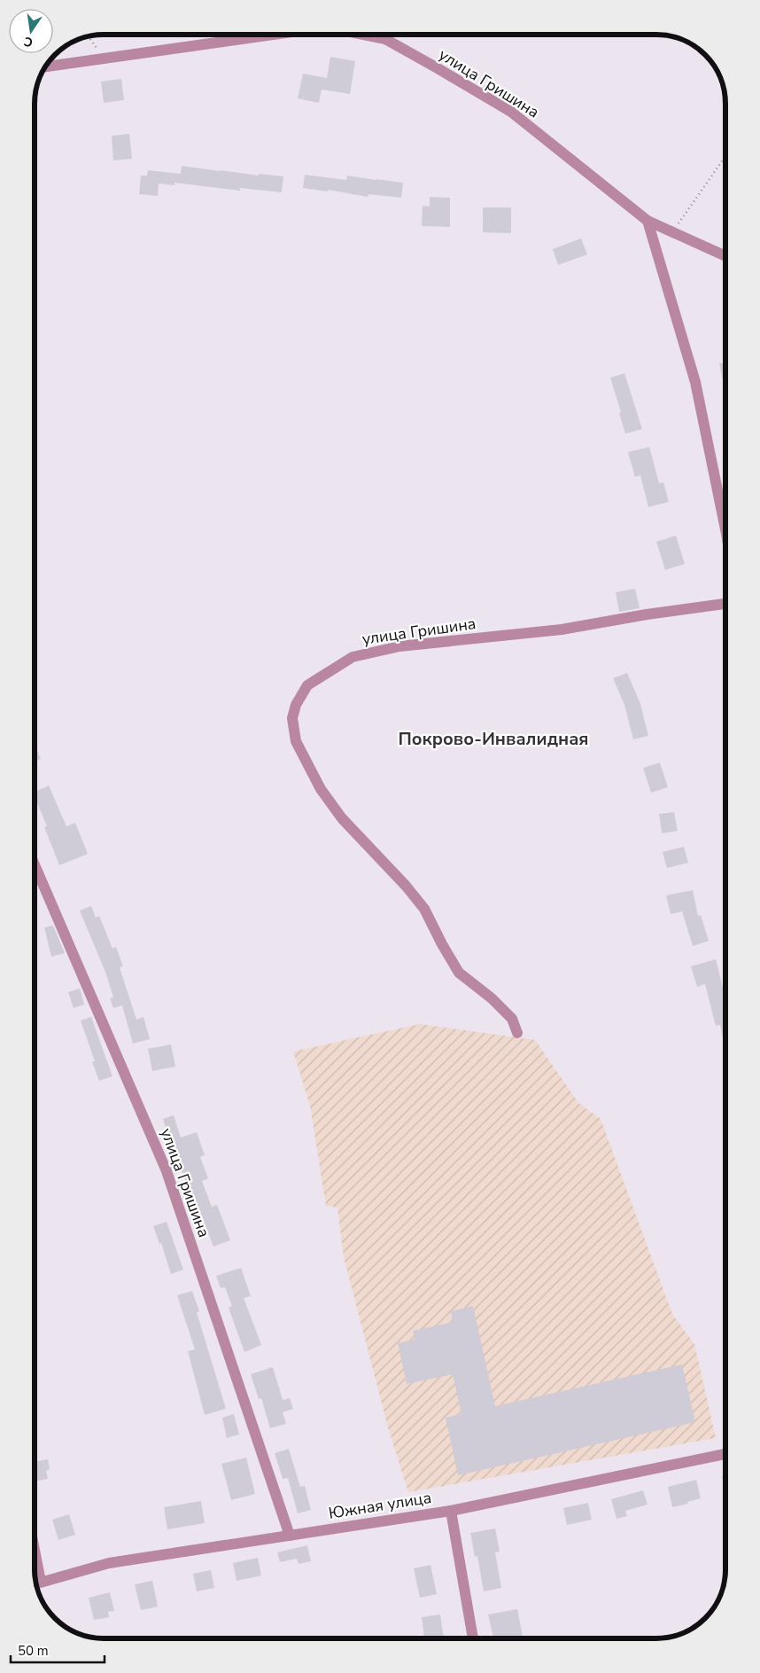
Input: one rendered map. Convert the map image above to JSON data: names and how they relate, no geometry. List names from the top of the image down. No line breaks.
{"streets":{"street":["улица Гришина","Южная улица"]},"crossings":[["улица Гришина","Южная улица"]],"districts":["Покрово-Инвалидная"],"scale_bar":"50 m","north":"bottom"}
